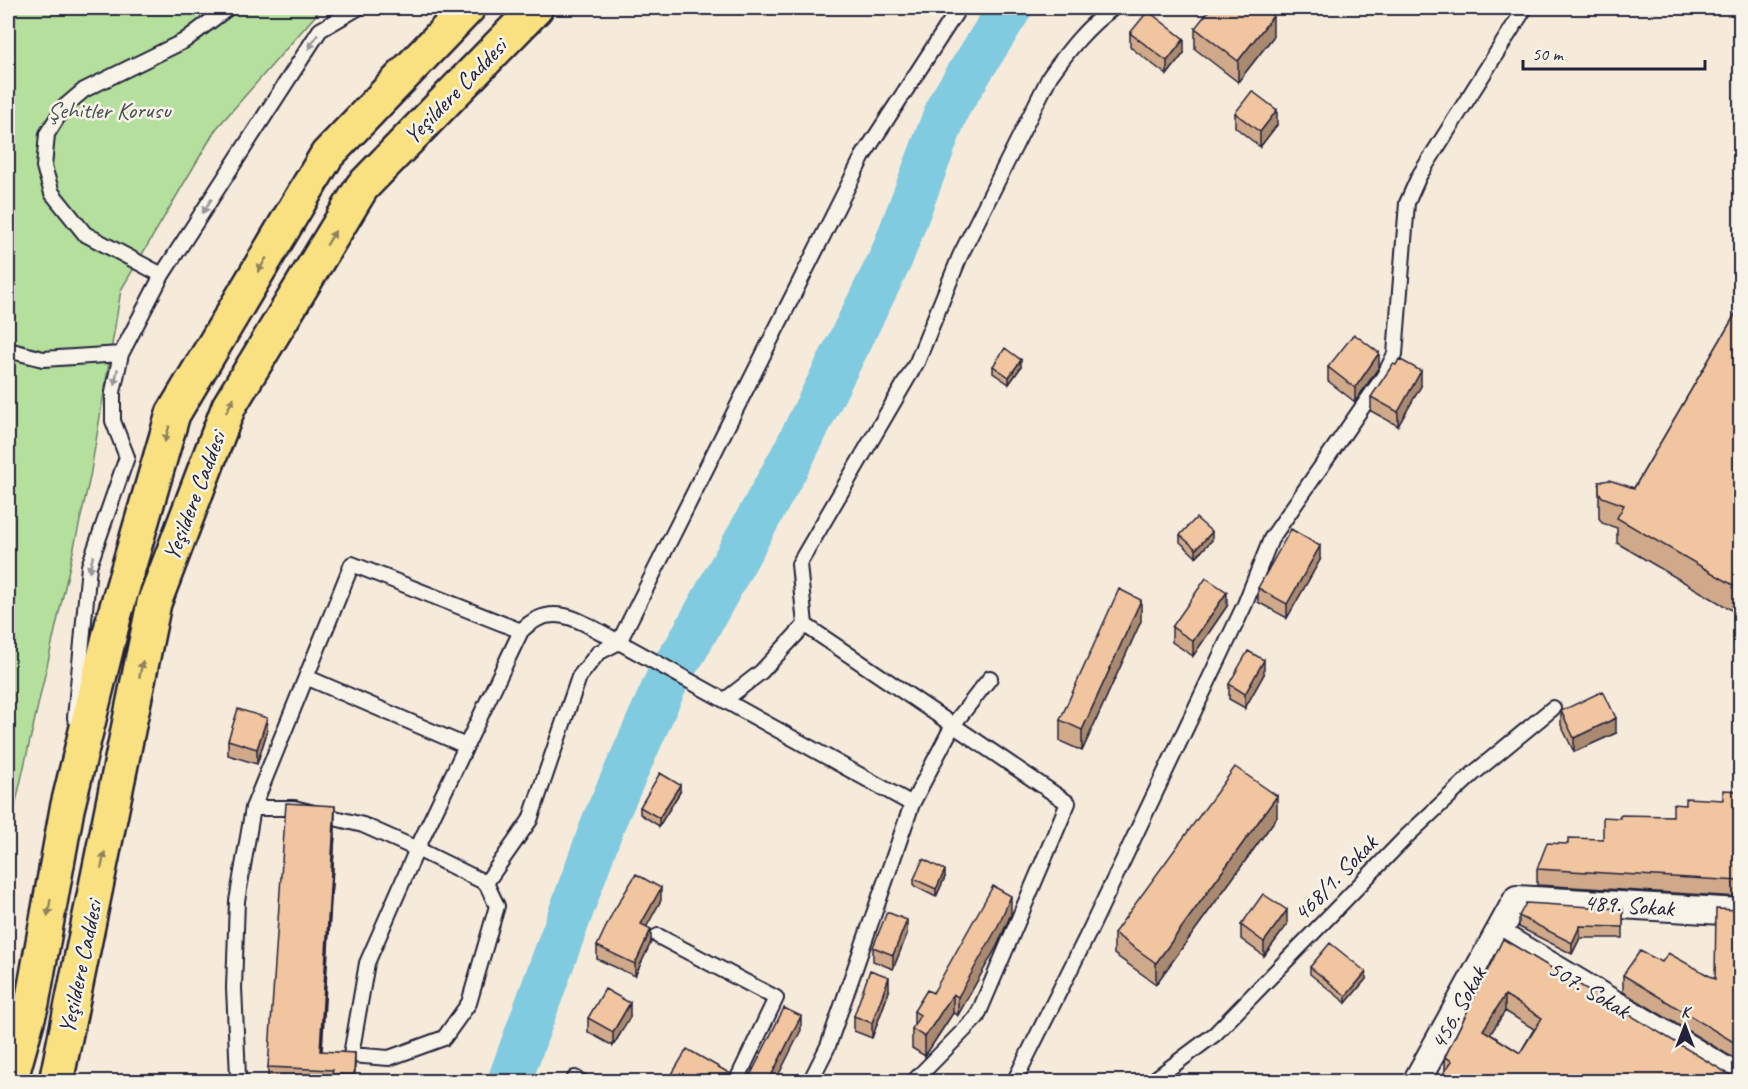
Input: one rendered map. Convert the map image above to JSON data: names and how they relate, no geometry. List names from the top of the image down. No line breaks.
{"streets":{"highway":["Yeşildere Caddesi"],"street":["489. Sokak","507. Sokak","456. Sokak"],"lane":["468/1. Sokak"]},"crossings":[["489. Sokak","456. Sokak"],["507. Sokak","456. Sokak"]],"parks":["Şehitler Korusu"],"scale_bar":"50 m","north":"top"}
